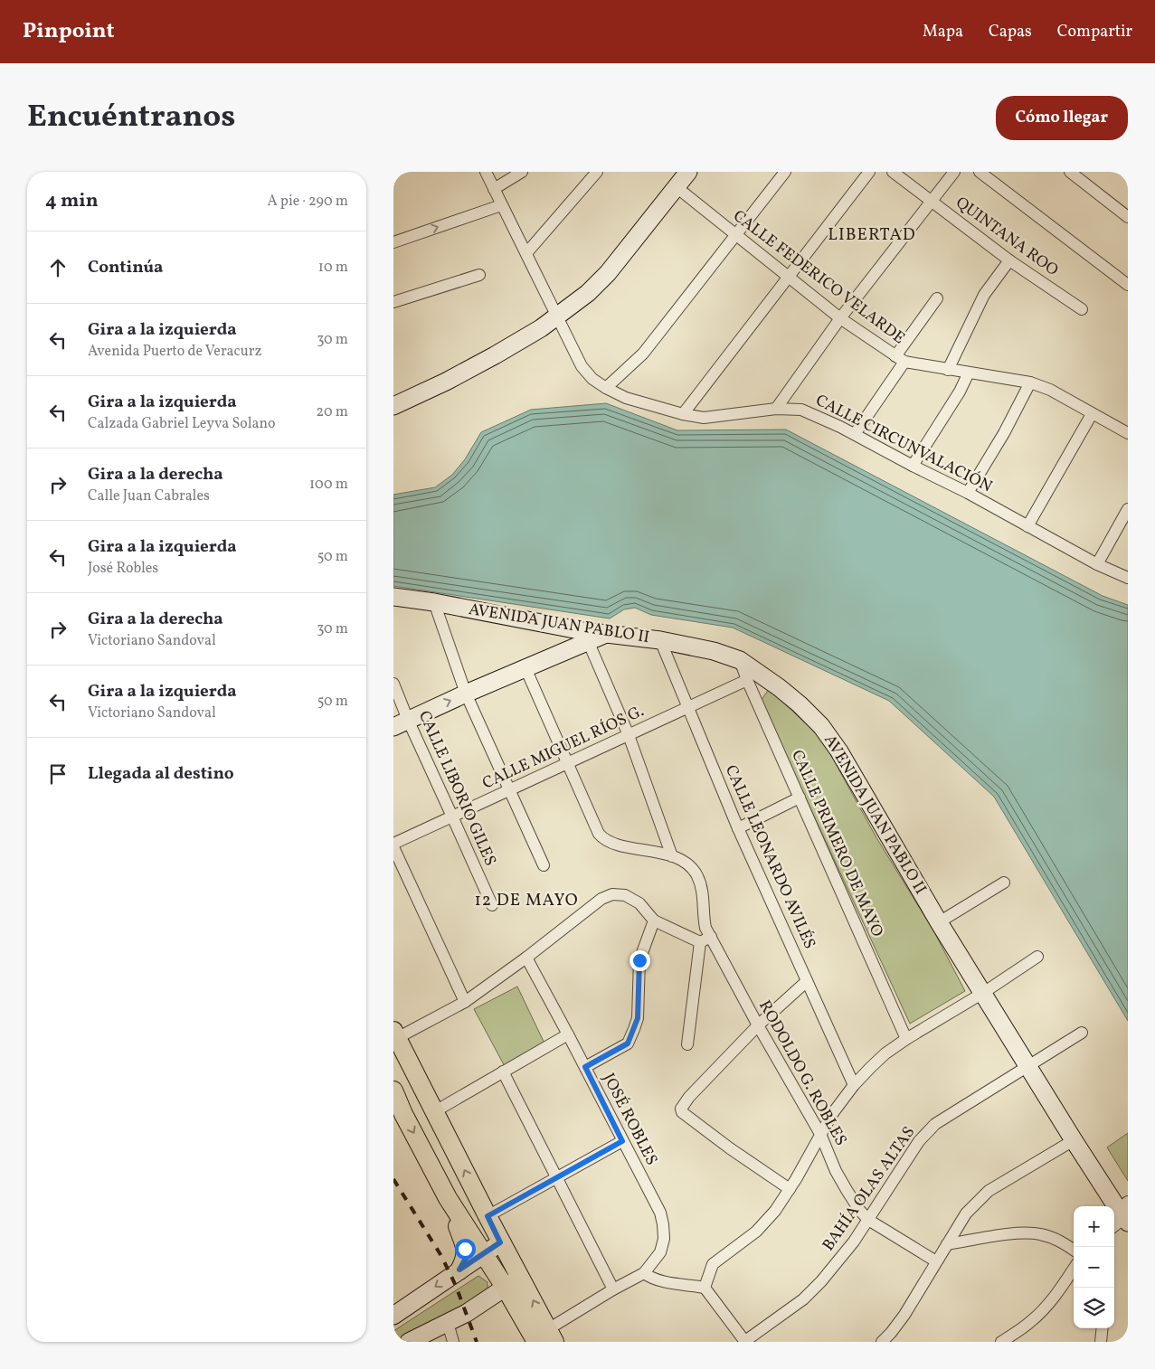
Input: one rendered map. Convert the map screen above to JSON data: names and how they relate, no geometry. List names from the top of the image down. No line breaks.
{"streets":{"main road":["AVENIDA JUAN PABLO II"],"street":["QUINTANA ROO","CALLE FEDERICO VELARDE","CALLE CIRCUNVALACIÓN","CALLE MIGUEL RÍOS G.","CALLE LIBORIO GILES","CALLE PRIMERO DE MAYO","CALLE LEONARDO AVILÉS","RODOLDO G. ROBLES","JOSÉ ROBLES","BAHÍA OLAS ALTAS"]},"crossings":[["AVENIDA JUAN PABLO II","CALLE PRIMERO DE MAYO"],["AVENIDA JUAN PABLO II","CALLE LEONARDO AVILÉS"],["AVENIDA JUAN PABLO II","BAHÍA OLAS ALTAS"],["CALLE MIGUEL RÍOS G.","CALLE LIBORIO GILES"],["CALLE MIGUEL RÍOS G.","CALLE PRIMERO DE MAYO"],["CALLE MIGUEL RÍOS G.","CALLE LEONARDO AVILÉS"],["RODOLDO G. ROBLES","BAHÍA OLAS ALTAS"]],"districts":["LIBERTAD","12 DE MAYO"],"page":{"header":"Pinpoint","nav":["Mapa","Capas","Compartir"],"title":"Encuéntranos","buttons":"Cómo llegar","heading":["4 min","A pie · 290 m"],"list":[["Continúa","10 m"],["Gira a la izquierda","Avenida Puerto de Veracurz","30 m"],["Gira a la izquierda","Calzada Gabriel Leyva Solano","20 m"],["Gira a la derecha","Calle Juan Cabrales","100 m"],["Gira a la izquierda","José Robles","50 m"],["Gira a la derecha","Victoriano Sandoval","30 m"],["Gira a la izquierda","Victoriano Sandoval","50 m"],"Llegada al destino"],"map_buttons":["+","−"]}}
